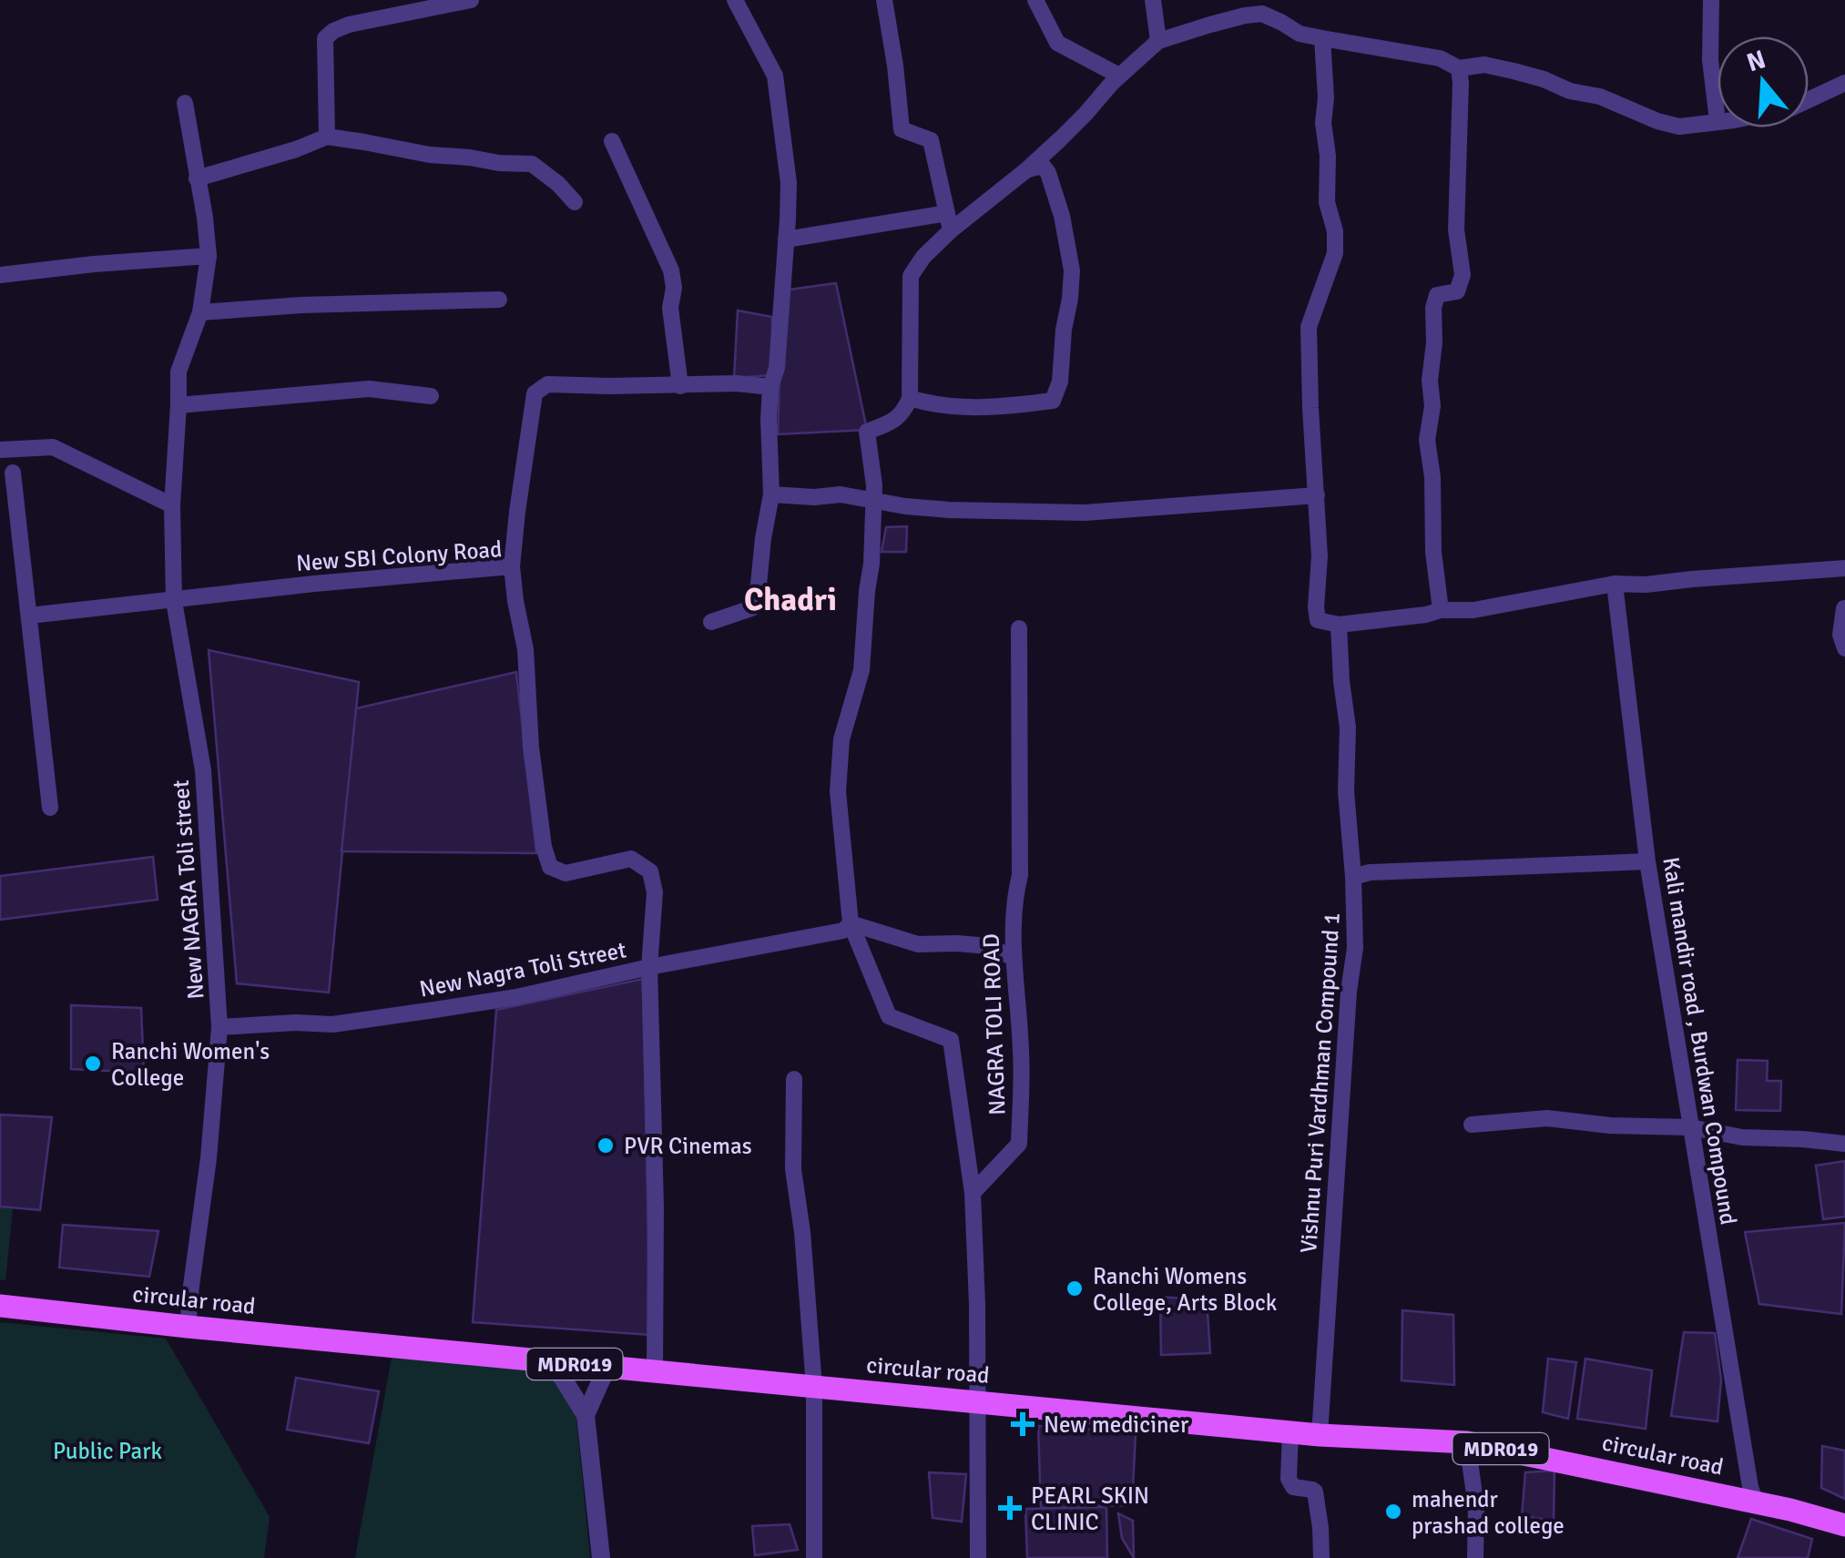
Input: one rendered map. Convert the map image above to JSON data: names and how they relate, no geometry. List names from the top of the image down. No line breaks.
{"streets":{"main road":["circular road","MDR019"],"street":["New SBI Colony Road","New NAGRA Toli street","New Nagra Toli Street","NAGRA TOLI ROAD","Kali mandir road , Burdwan Compound","Vishnu Puri Vardhman Compound 1"]},"crossings":[["New SBI Colony Road","New NAGRA Toli street"],["New SBI Colony Road","New Nagra Toli Street"],["New NAGRA Toli street","New Nagra Toli Street"],["New NAGRA Toli street","circular road"],["New Nagra Toli Street","circular road"],["Kali mandir road , Burdwan Compound","circular road"],["Vishnu Puri Vardhman Compound 1","circular road"]],"districts":["Chadri"],"parks":["Public Park"],"places":{"other":["Ranchi Women's College","PVR Cinemas","Ranchi Womens College, Arts Block","mahendr prashad college"],"health":["New mediciner","PEARL SKIN CLINIC"]},"north":"top"}
